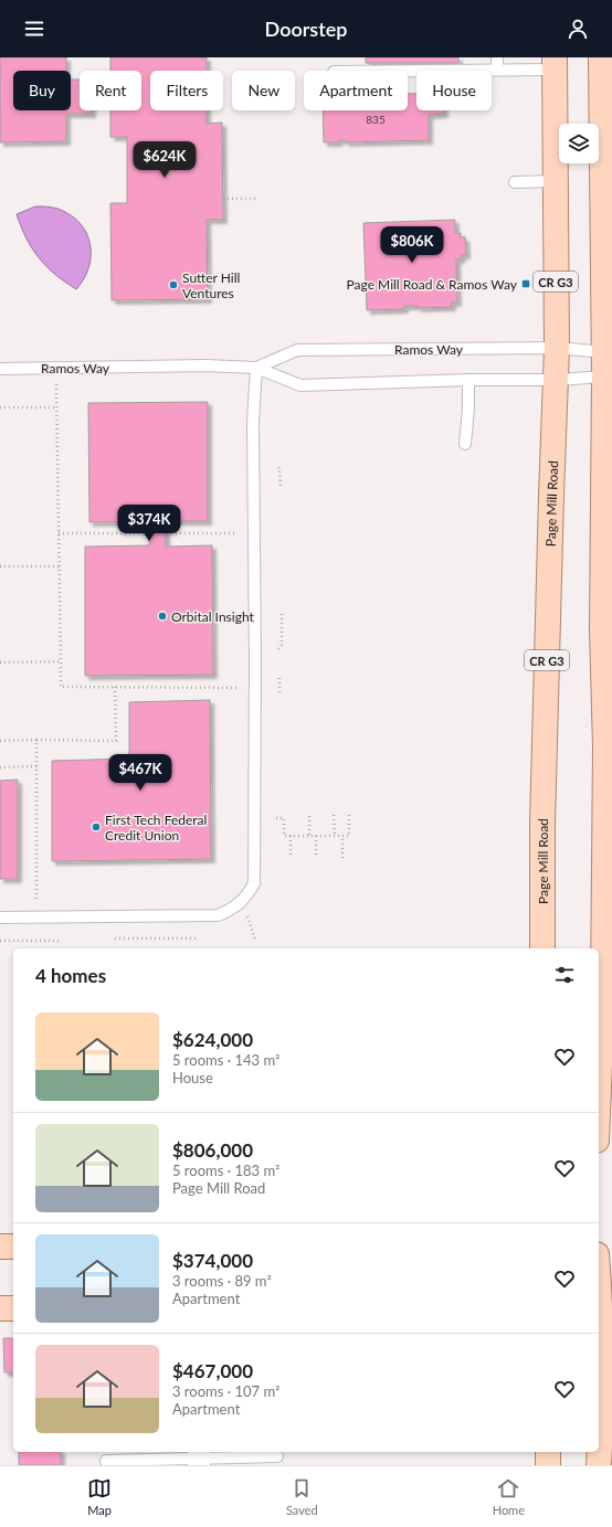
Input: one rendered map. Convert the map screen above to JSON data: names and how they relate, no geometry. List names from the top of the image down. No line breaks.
{"streets":{"main road":["CR G3","Page Mill Road"],"lane":["Ramos Way"]},"crossings":[["Ramos Way","Page Mill Road"]],"places":{"transit":["Page Mill Road & Ramos Way"],"other":["Sutter Hill Ventures","Orbital Insight","First Tech Federal Credit Union"]},"house_numbers":["835"],"page":{"header":"Doorstep","chip":["Buy","Rent","Filters","New","Apartment","House"],"price":["$624K","$806K","$374K","$467K"],"heading":"4 homes","list":[{"name":"$624,000","note":"5 rooms · 143 m² · House"},{"name":"$806,000","note":"5 rooms · 183 m² · Page Mill Road"},{"name":"$374,000","note":"3 rooms · 89 m² · Apartment"},{"name":"$467,000","note":"3 rooms · 107 m² · Apartment"}],"tabs":["Map","Saved","Home"]}}
